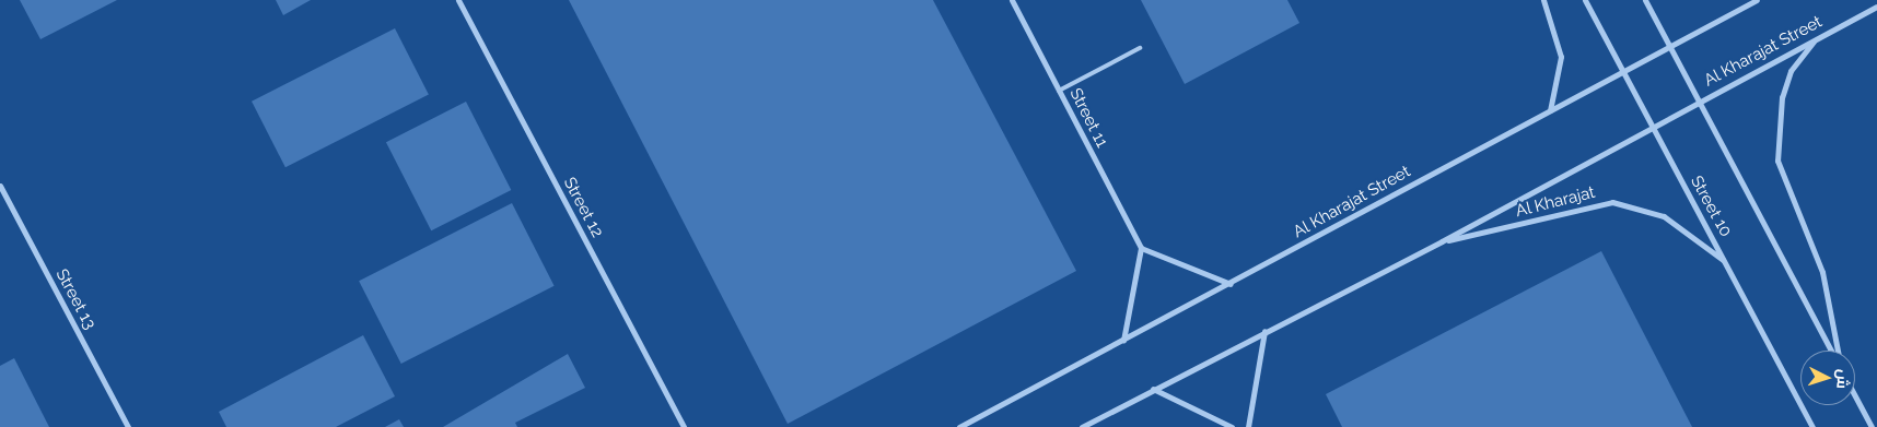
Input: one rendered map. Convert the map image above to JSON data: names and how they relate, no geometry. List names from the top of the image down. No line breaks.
{"streets":{"street":["Al Kharajat Street","Street 11","Al Kharajat","Street 10","Street 12","Street 13"]},"crossings":[["Al Kharajat Street","Al Kharajat"],["Al Kharajat Street","Street 10"],["Al Kharajat","Street 10"]],"north":"right"}
